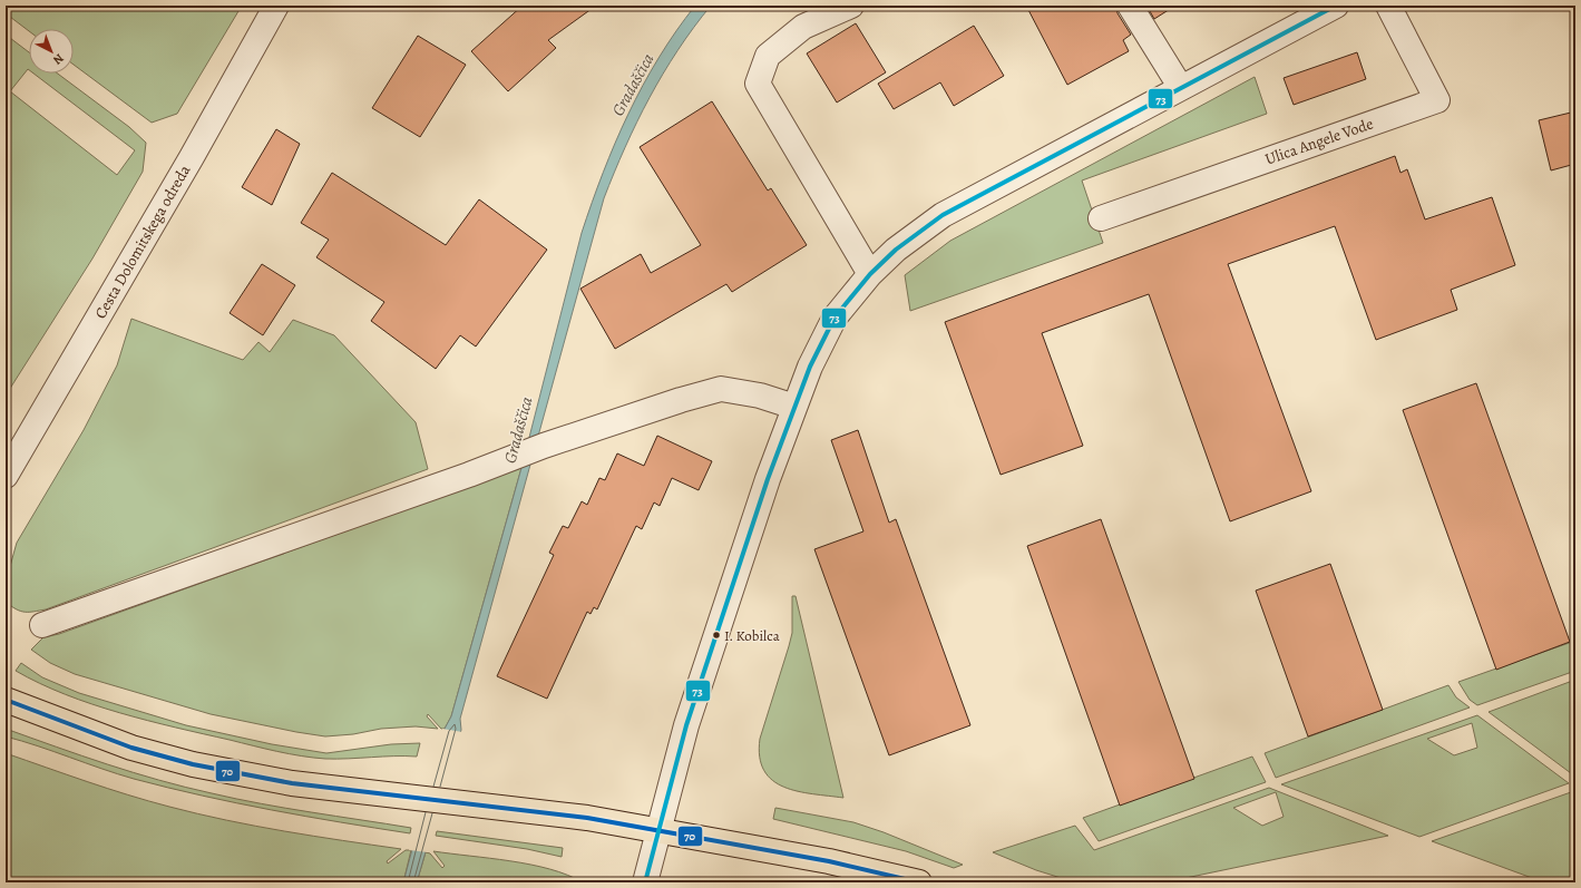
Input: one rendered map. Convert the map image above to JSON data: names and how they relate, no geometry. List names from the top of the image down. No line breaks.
{"streets":{"street":["Ulica Angele Vode","Cesta Dolomitskega odreda"]},"water":["Gradaščica"],"places":["I. Kobilca"],"lines":["transit line 73","transit line 70"],"north":"bottom right"}
